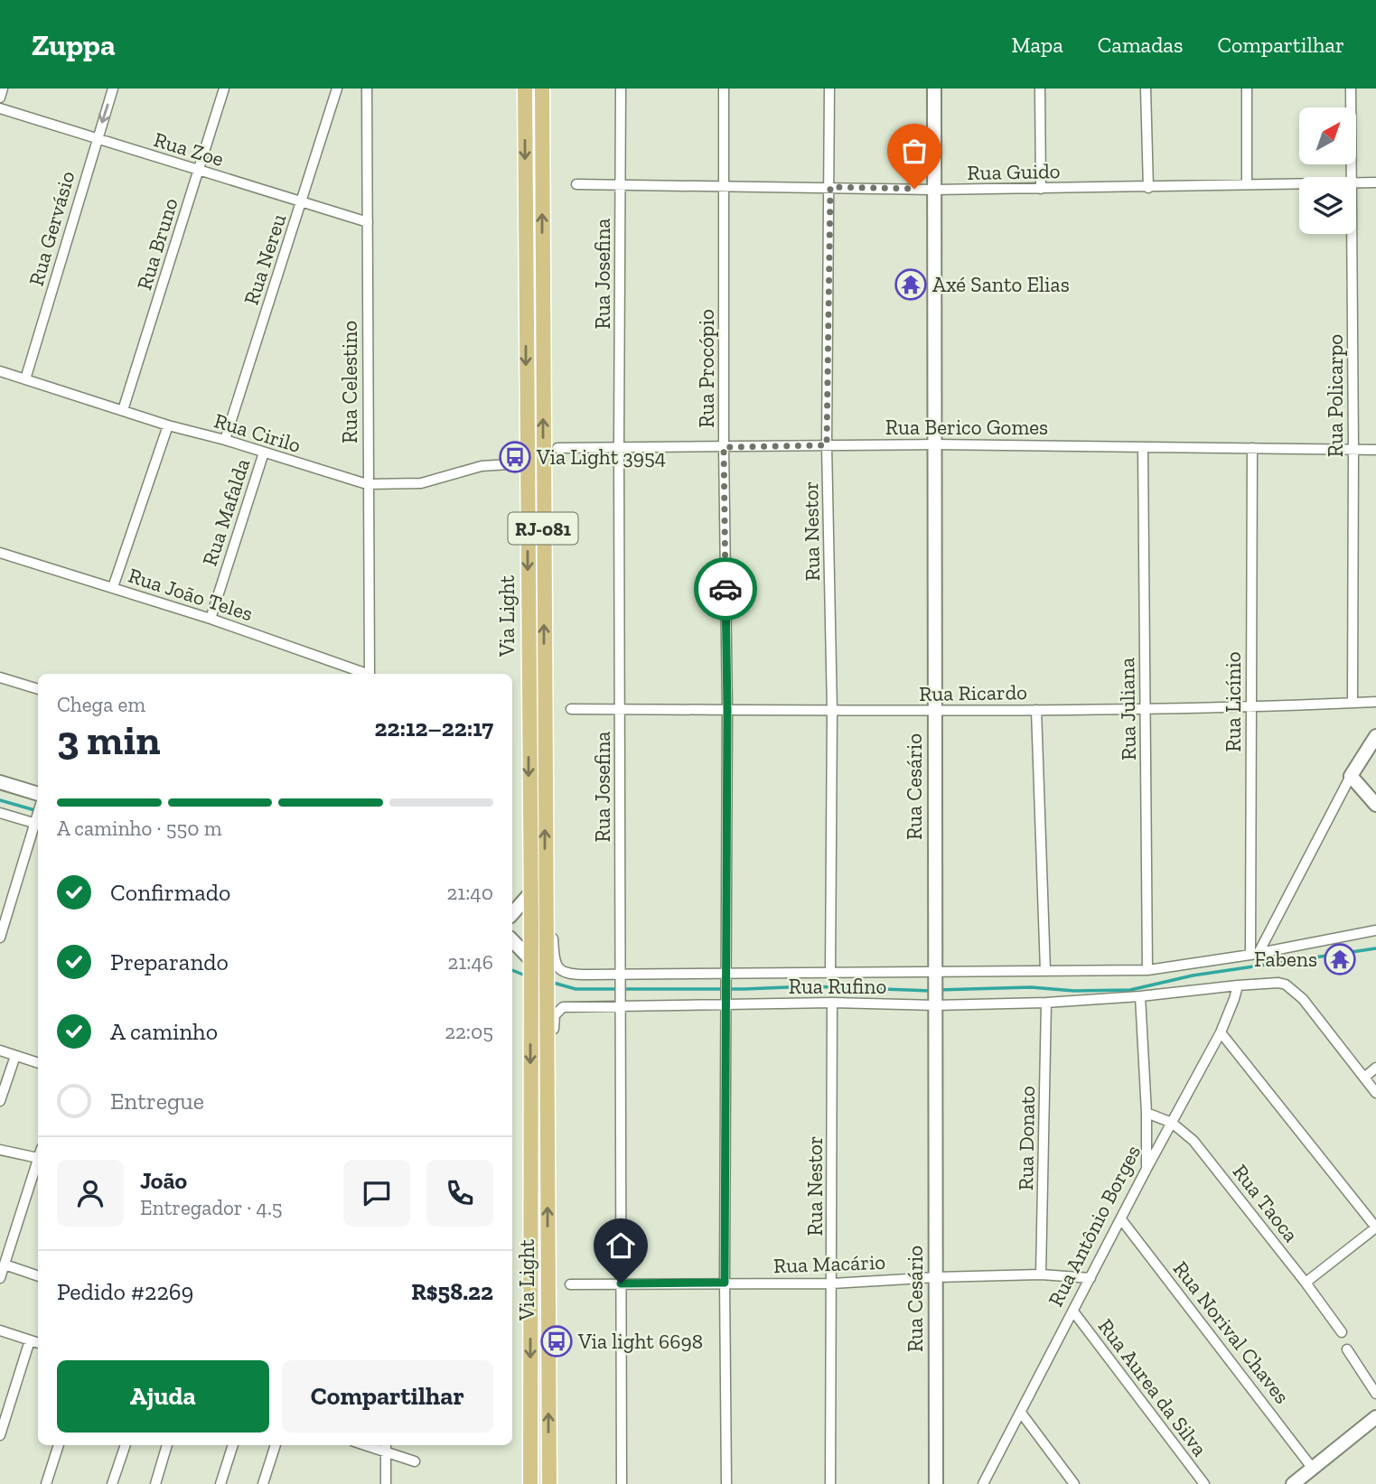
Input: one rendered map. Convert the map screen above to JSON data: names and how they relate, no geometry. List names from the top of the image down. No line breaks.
{"streets":{"main road":["RJ-081","Via Light"],"street":["Rua Zoe","Rua Guido","Rua Gervásio","Rua Bruno","Rua Nereu","Rua Josefina","Rua Procópio","Rua Celestino","Rua Policarpo","Rua Berico Gomes","Rua Cirilo","Rua Mafalda","Rua Nestor","Rua João Teles","Rua Ricardo","Rua Licínio","Rua Juliana","Rua Cesário","Rua Rufino","Rua Donato","Rua Taoca","Rua Antônio Borges","Rua Macário","Rua Norival Chaves","Rua Aurea da Silva"]},"crossings":[["Rua Zoe","Rua Gervásio"],["Rua Zoe","Rua Bruno"],["Rua Zoe","Rua Nereu"],["Rua Zoe","Rua Celestino"],["Rua Guido","Rua Josefina"],["Rua Guido","Rua Procópio"],["Rua Guido","Rua Nestor"],["Rua Guido","Rua Cesário"],["Rua Gervásio","Rua Cirilo"],["Rua Bruno","Rua Cirilo"],["Rua Nereu","Rua Cirilo"],["Rua Josefina","Rua Berico Gomes"],["Rua Josefina","Rua Ricardo"],["Rua Josefina","Rua Rufino"],["Rua Josefina","Rua Macário"],["Rua Procópio","Rua Berico Gomes"],["Rua Procópio","Rua Ricardo"],["Rua Procópio","Rua Rufino"],["Rua Procópio","Rua Macário"],["Rua Celestino","Rua Cirilo"],["Rua Policarpo","Rua Berico Gomes"],["Rua Policarpo","Rua Ricardo"],["Rua Berico Gomes","Rua Nestor"],["Rua Berico Gomes","Rua Licínio"],["Rua Berico Gomes","Rua Juliana"],["Rua Berico Gomes","Rua Cesário"],["Rua Cirilo","Rua Mafalda"],["Rua Mafalda","Rua João Teles"],["Rua Nestor","Rua Ricardo"],["Rua Nestor","Rua Rufino"],["Rua Nestor","Rua Macário"],["Via Light","Rua Rufino"],["Rua Ricardo","Rua Licínio"],["Rua Ricardo","Rua Juliana"],["Rua Ricardo","Rua Cesário"],["Rua Licínio","Rua Rufino"],["Rua Juliana","Rua Rufino"],["Rua Cesário","Rua Rufino"],["Rua Cesário","Rua Macário"],["Rua Rufino","Rua Donato"],["Rua Rufino","Rua Antônio Borges"],["Rua Donato","Rua Macário"],["Rua Taoca","Rua Antônio Borges"],["Rua Antônio Borges","Rua Macário"],["Rua Antônio Borges","Rua Norival Chaves"],["Rua Antônio Borges","Rua Aurea da Silva"]],"places":{"temple":["Axé Santo Elias","Fabens"],"bus stop":["Via Light 3954","Via light 6698"]},"north":"top right","page":{"header":"Zuppa","nav":["Mapa","Camadas","Compartilhar"],"heading":["3 min","Chega em","22:12–22:17"],"panel":["João","Entregador · 4.5","Pedido #2269","R$58.22"],"bar":"A caminho · 550 m","list":[["Confirmado","21:40"],["Preparando","21:46"],["A caminho","22:05"],"Entregue"],"buttons":["Ajuda","Compartilhar"]}}
